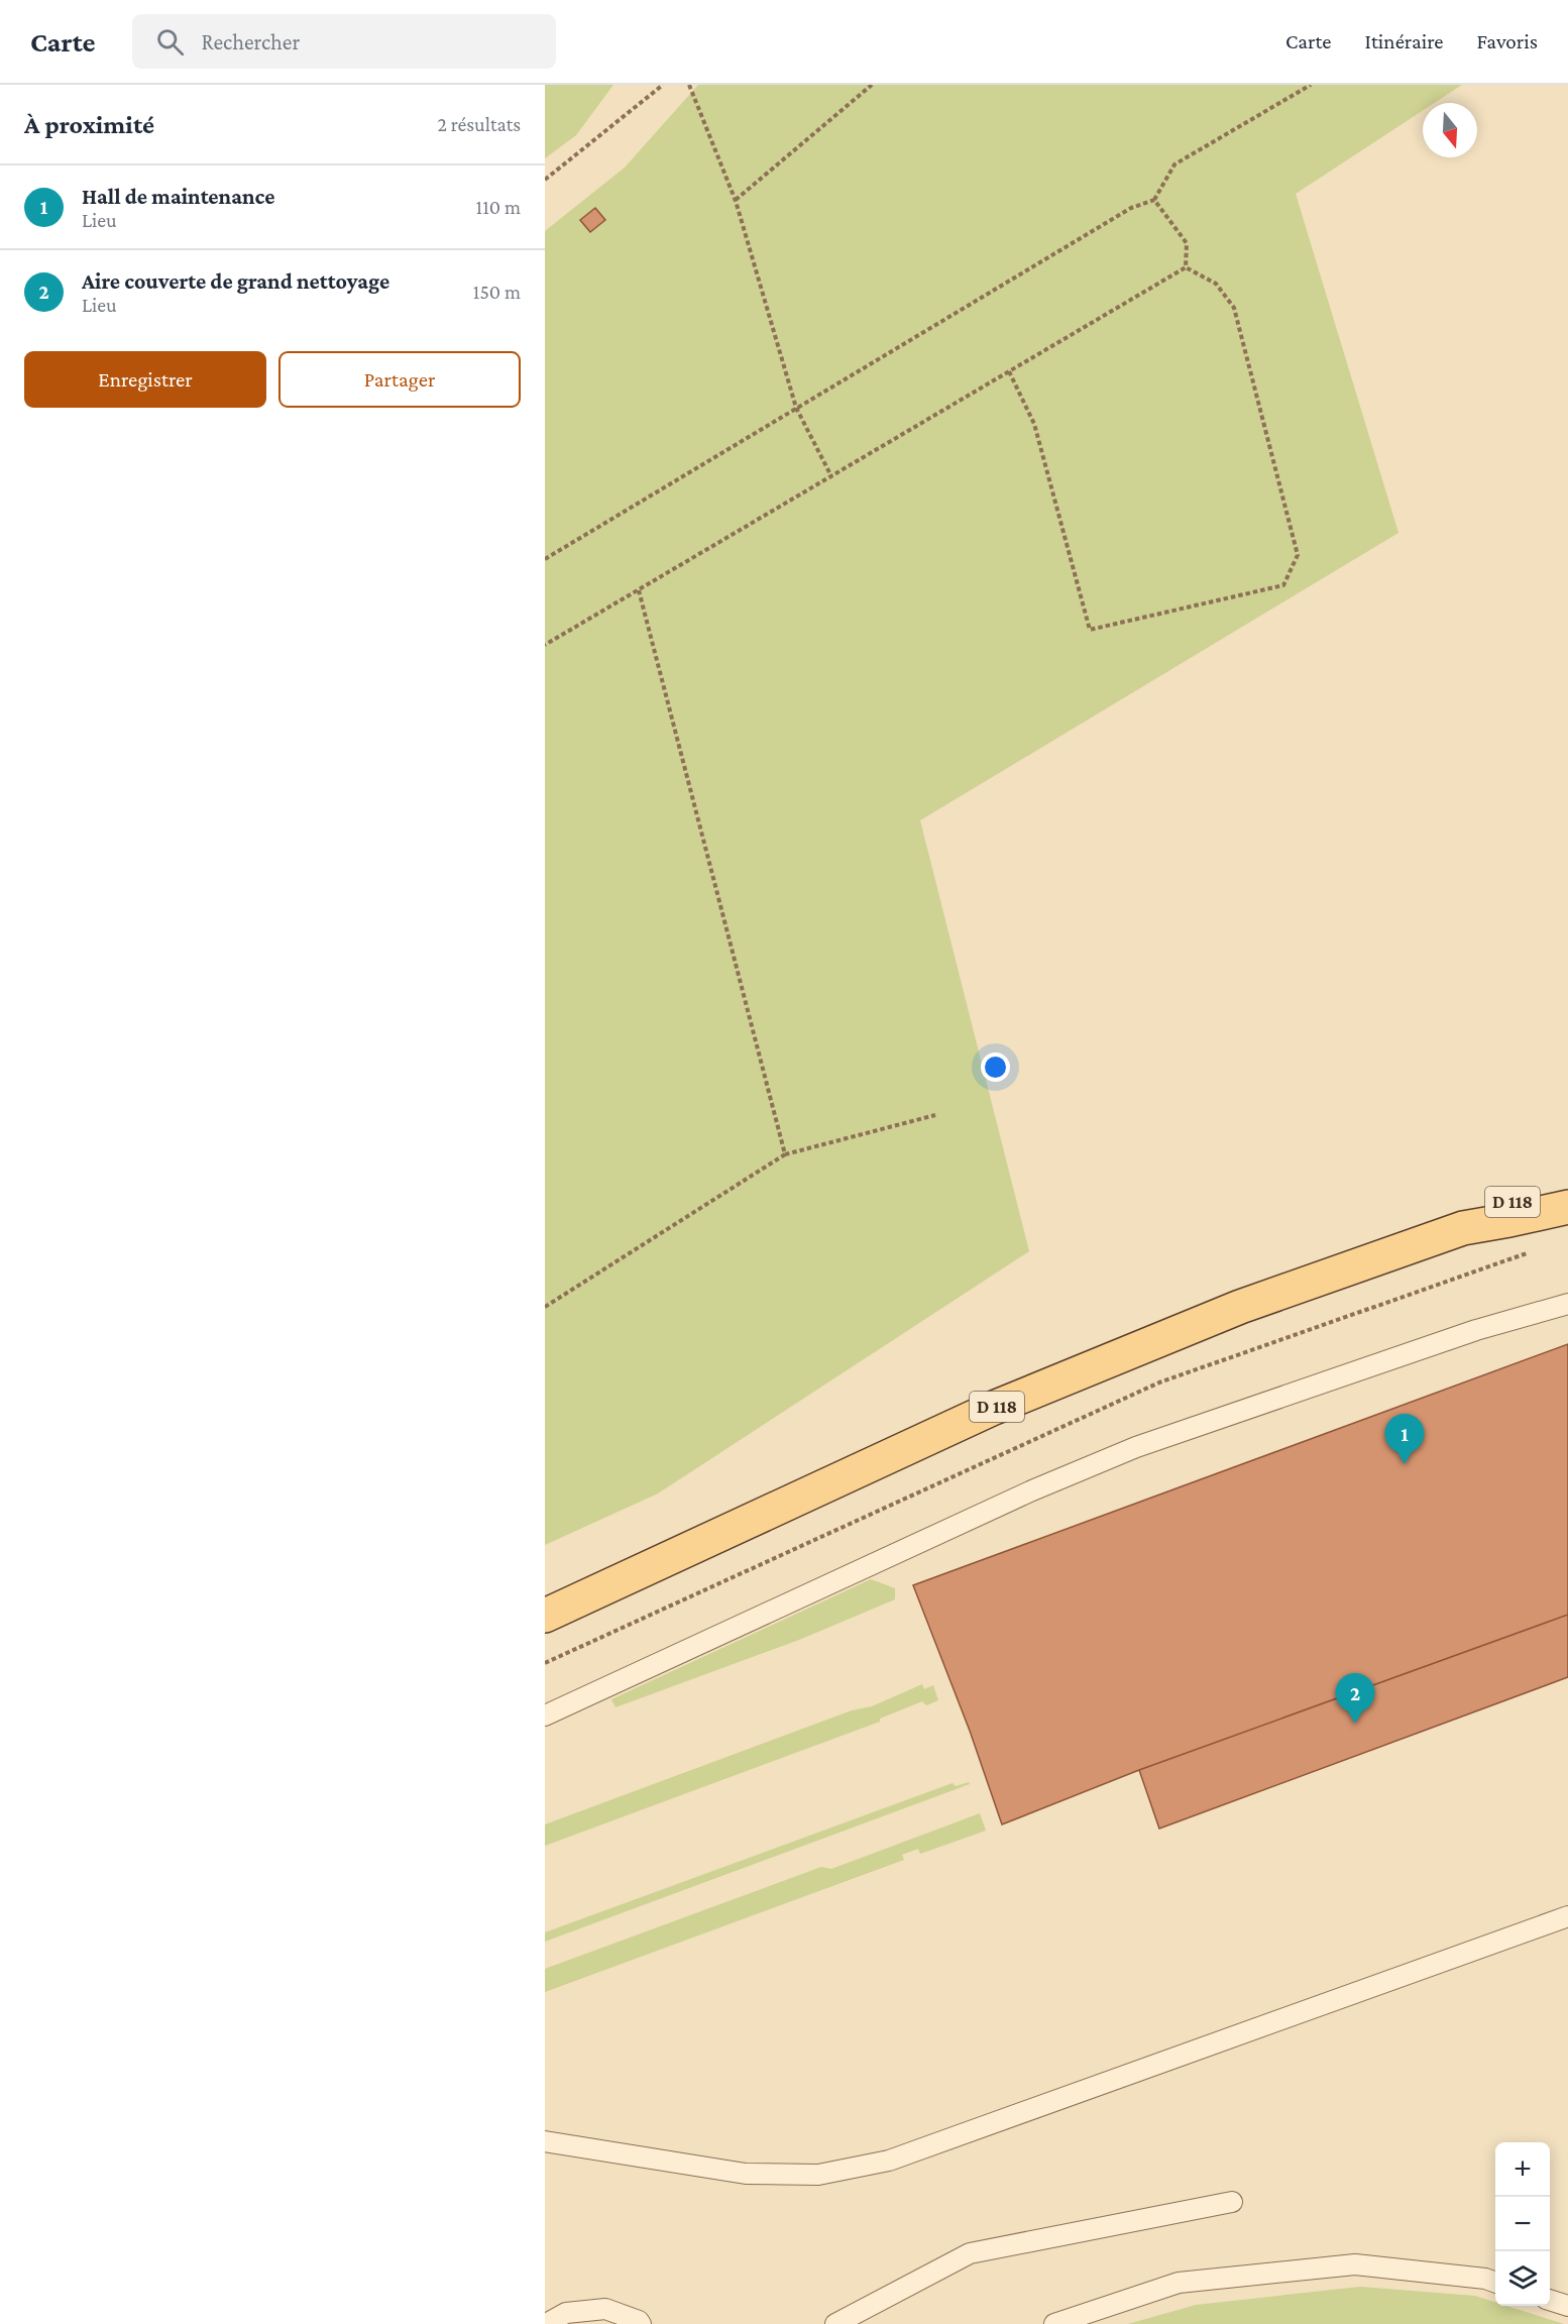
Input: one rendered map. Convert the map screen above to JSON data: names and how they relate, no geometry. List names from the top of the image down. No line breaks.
{"streets":{"main road":["D 118"]},"north":"bottom","page":{"header":"Carte","search":"Rechercher","nav":["Carte","Itinéraire","Favoris"],"heading":["À proximité","2 résultats"],"list":[{"mark":"1","name":"Hall de maintenance","note":"Lieu","value":"110 m"},{"mark":"2","name":"Aire couverte de grand nettoyage","note":"Lieu","value":"150 m"}],"buttons":["Enregistrer","Partager"],"pins":["1","2"],"map_buttons":["+","−"]}}
